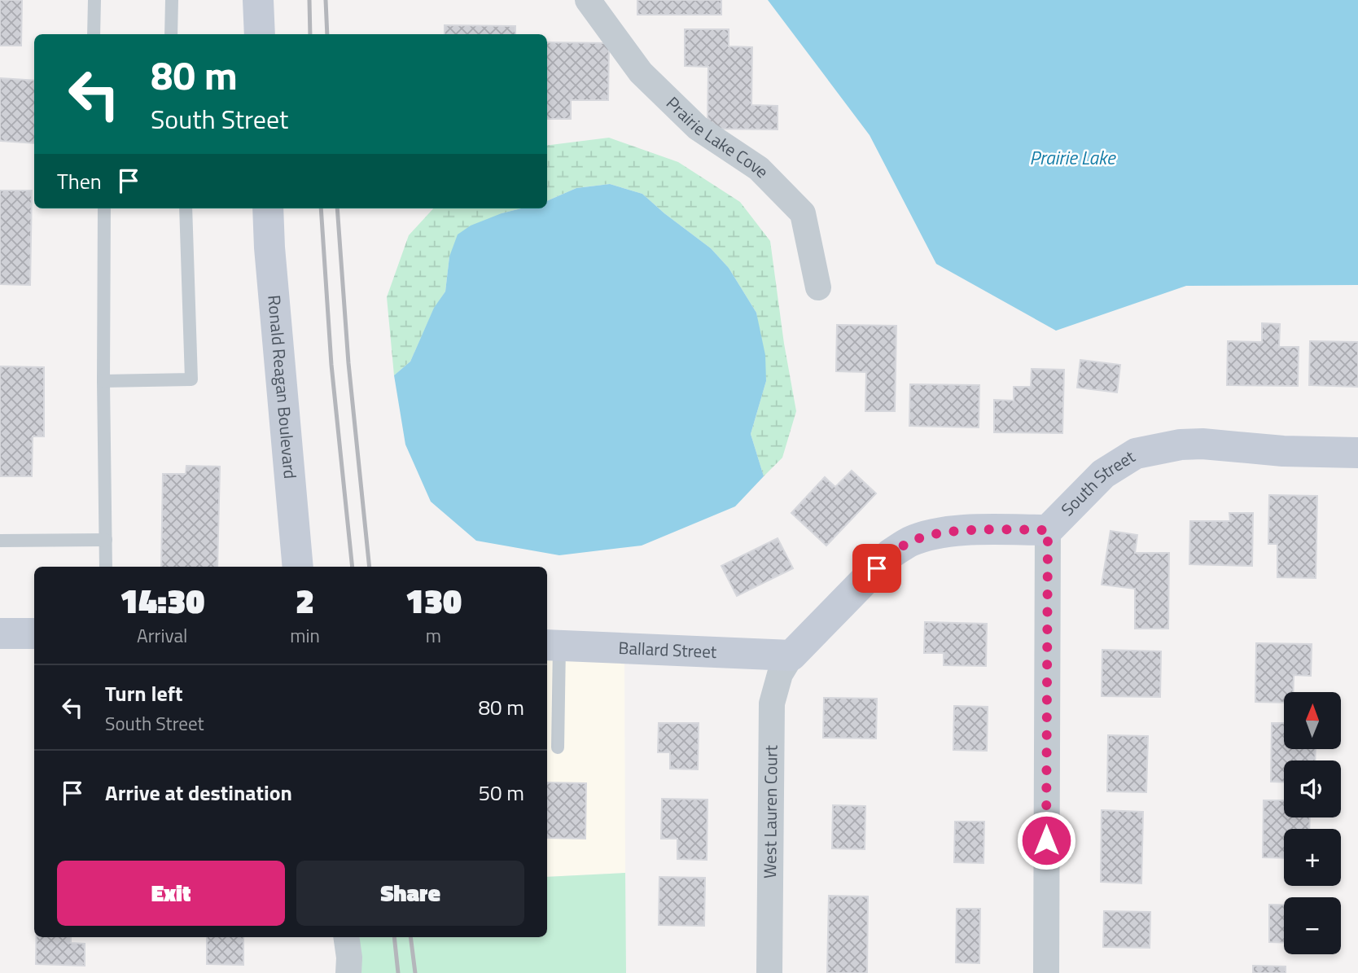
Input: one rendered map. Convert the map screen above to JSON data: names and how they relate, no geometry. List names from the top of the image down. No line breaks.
{"streets":{"street":["Prairie Lake Cove","Ronald Reagan Boulevard","South Street","Ballard Street","West Lauren Court"]},"crossings":[["South Street","Ballard Street"],["South Street","West Lauren Court"],["Ballard Street","West Lauren Court"]],"water":["Prairie Lake"],"north":"top","page":{"turn":["80 m","South Street"],"then":"Then","eta":["14:30","Arrival","2","min","130","m"],"list":[{"name":"Turn left","note":"South Street","value":"80 m"},{"name":"Arrive at destination","value":"50 m"}],"map_buttons":["+","−"],"buttons":["Exit","Share"]}}
